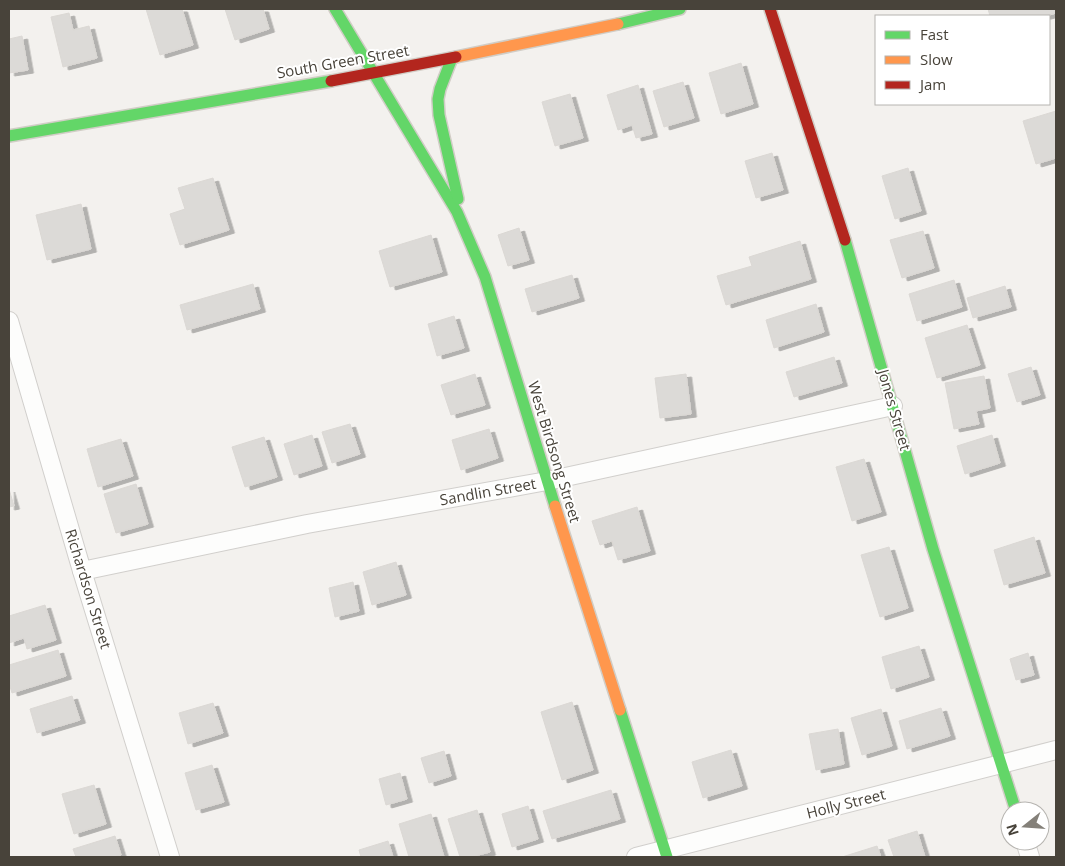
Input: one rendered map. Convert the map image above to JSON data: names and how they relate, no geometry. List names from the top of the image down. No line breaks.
{"streets":{"street":["South Green Street","Jones Street","West Birdsong Street","Sandlin Street","Richardson Street","Holly Street"]},"crossings":[["South Green Street","West Birdsong Street"],["Jones Street","Sandlin Street"],["Jones Street","Holly Street"],["West Birdsong Street","Sandlin Street"],["West Birdsong Street","Holly Street"],["Sandlin Street","Richardson Street"]],"legend":["Fast","Slow","Jam"],"north":"left"}
